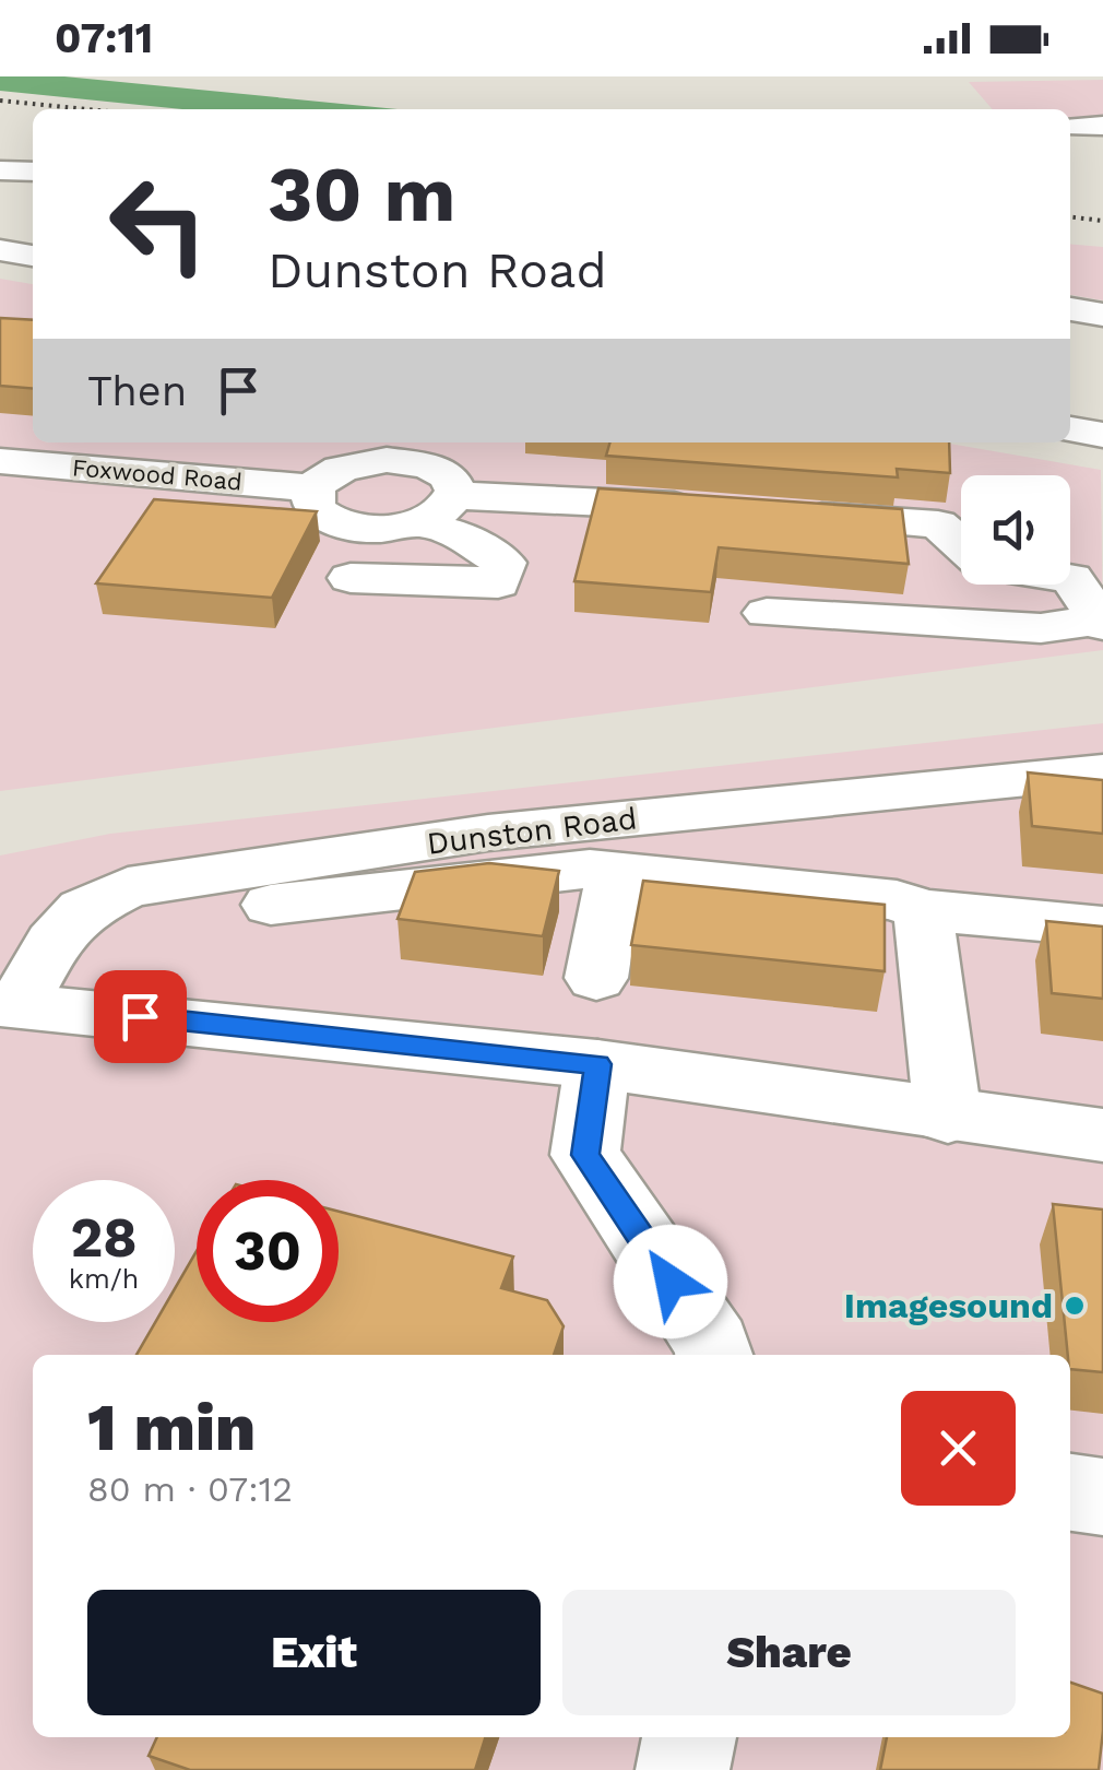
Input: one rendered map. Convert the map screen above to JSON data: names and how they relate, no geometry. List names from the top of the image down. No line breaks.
{"streets":{"main road":["Foxwood Road","Dunston Road"]},"places":["Imagesound"],"page":{"status":"07:11","turn":["30 m","Dunston Road"],"then":"Then","speed":"28 km/h","limit":"30","heading":["1 min","80 m · 07:12"],"buttons":["Exit","Share"]}}
